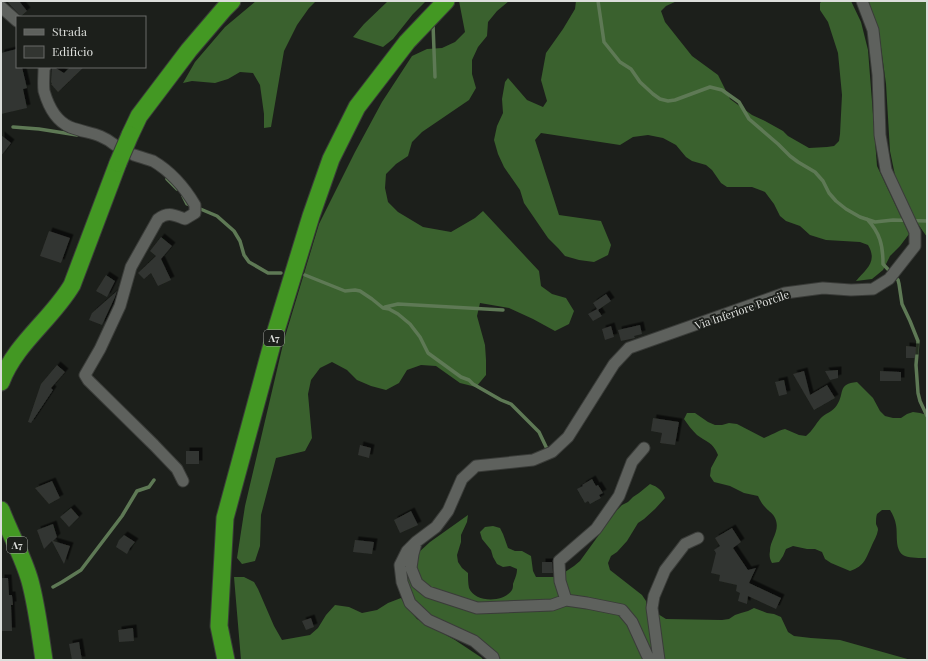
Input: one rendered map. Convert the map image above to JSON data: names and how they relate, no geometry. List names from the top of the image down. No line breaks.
{"streets":{"highway":["A7"],"street":["Via Inferiore Porcile"]},"legend":["Strada","Edificio"]}
